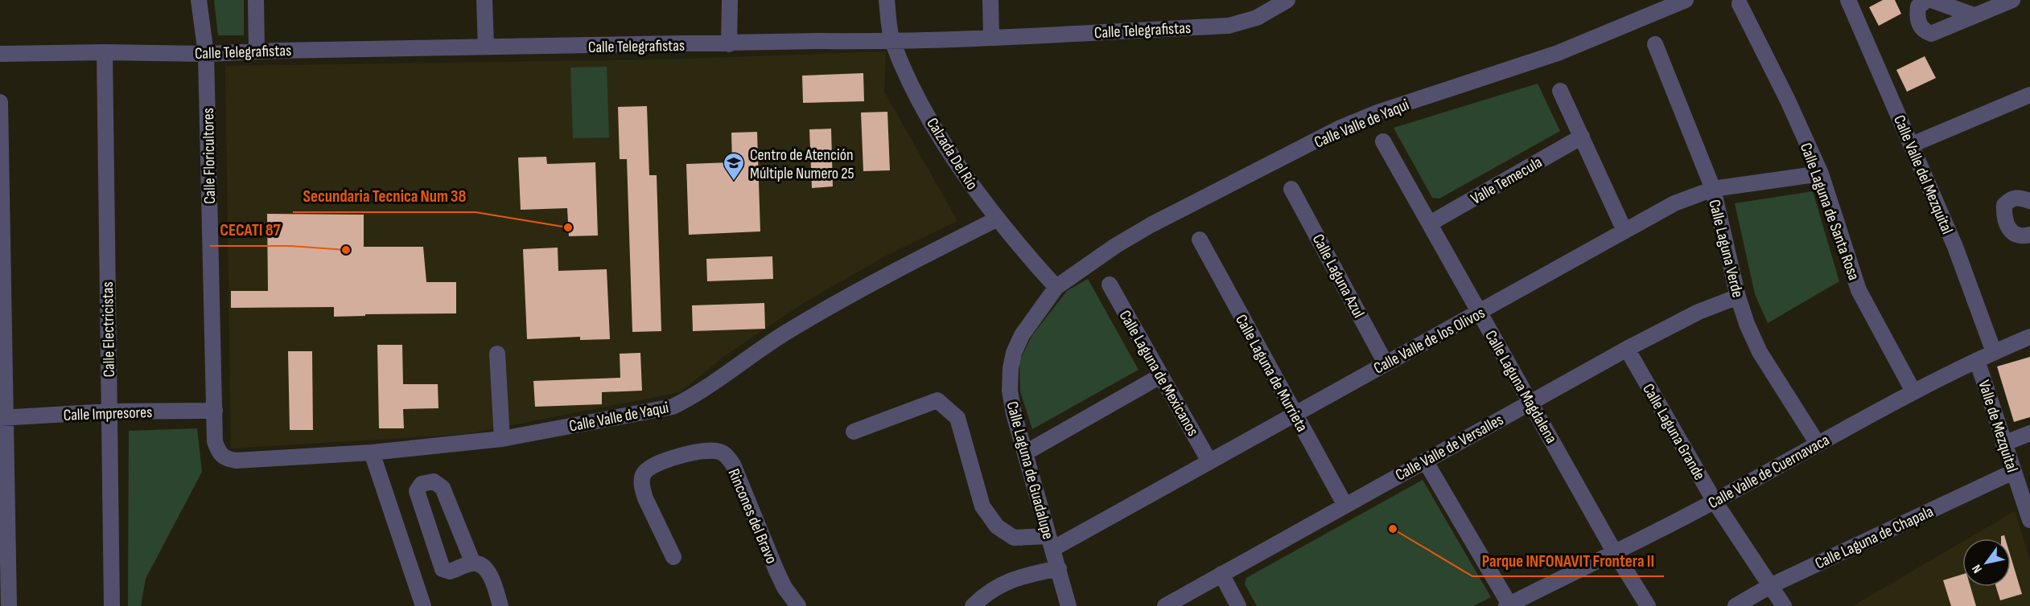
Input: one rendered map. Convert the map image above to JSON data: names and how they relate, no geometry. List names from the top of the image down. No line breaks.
{"streets":{"street":["Calle Telegrafistas","Calle Valle de Yaqui","Calzada Del Río","Calle Floricultores","Calle Valle del Mezquital","Valle Temecula","Calle Laguna de Santa Rosa","Calle Laguna Verde","Calle Laguna Azul","Calle Electricistas","Calle Valle de los Olivos","Calle Laguna de Mexicanos","Calle Laguna de Murrieta","Calle Laguna Magdalena","Calle Impresores","Valle de Mezquital","Calle Laguna Grande","Calle Valle de Versalles","Calle Laguna de Guadalupe","Calle Valle de Cuernavaca","Rincones del Bravo","Calle Laguna de Chapala"]},"crossings":[["Calle Telegrafistas","Calzada Del Río"],["Calle Telegrafistas","Calle Floricultores"],["Calle Telegrafistas","Calle Electricistas"],["Calle Valle de Yaqui","Calzada Del Río"],["Calle Valle de Yaqui","Calle Floricultores"],["Calle Valle de Yaqui","Calle Laguna de Guadalupe"],["Calzada Del Río","Calle Laguna de Guadalupe"],["Calle Floricultores","Calle Impresores"],["Calle Valle del Mezquital","Calle Valle de Cuernavaca"],["Valle Temecula","Calle Laguna Magdalena"],["Calle Laguna de Santa Rosa","Calle Valle de los Olivos"],["Calle Laguna de Santa Rosa","Calle Valle de Cuernavaca"],["Calle Laguna Verde","Calle Valle de los Olivos"],["Calle Laguna Verde","Calle Valle de Versalles"],["Calle Laguna Verde","Calle Valle de Cuernavaca"],["Calle Laguna Azul","Calle Valle de los Olivos"],["Calle Electricistas","Calle Impresores"],["Calle Valle de los Olivos","Calle Laguna de Mexicanos"],["Calle Valle de los Olivos","Calle Laguna de Murrieta"],["Calle Valle de los Olivos","Calle Laguna Magdalena"],["Calle Valle de los Olivos","Calle Laguna de Guadalupe"],["Calle Laguna de Murrieta","Calle Valle de Versalles"],["Calle Laguna Magdalena","Calle Valle de Versalles"],["Calle Laguna Magdalena","Calle Valle de Cuernavaca"],["Valle de Mezquital","Calle Valle de Cuernavaca"],["Valle de Mezquital","Calle Laguna de Chapala"],["Calle Laguna Grande","Calle Valle de Versalles"],["Calle Laguna Grande","Calle Valle de Cuernavaca"],["Calle Laguna Grande","Calle Laguna de Chapala"]],"places":{"school or university":["Centro de Atención Múltiple Numero 25"],"other":["Secundaria Tecnica Num 38","CECATI 87","Parque INFONAVIT Frontera II"]},"north":"bottom left"}
